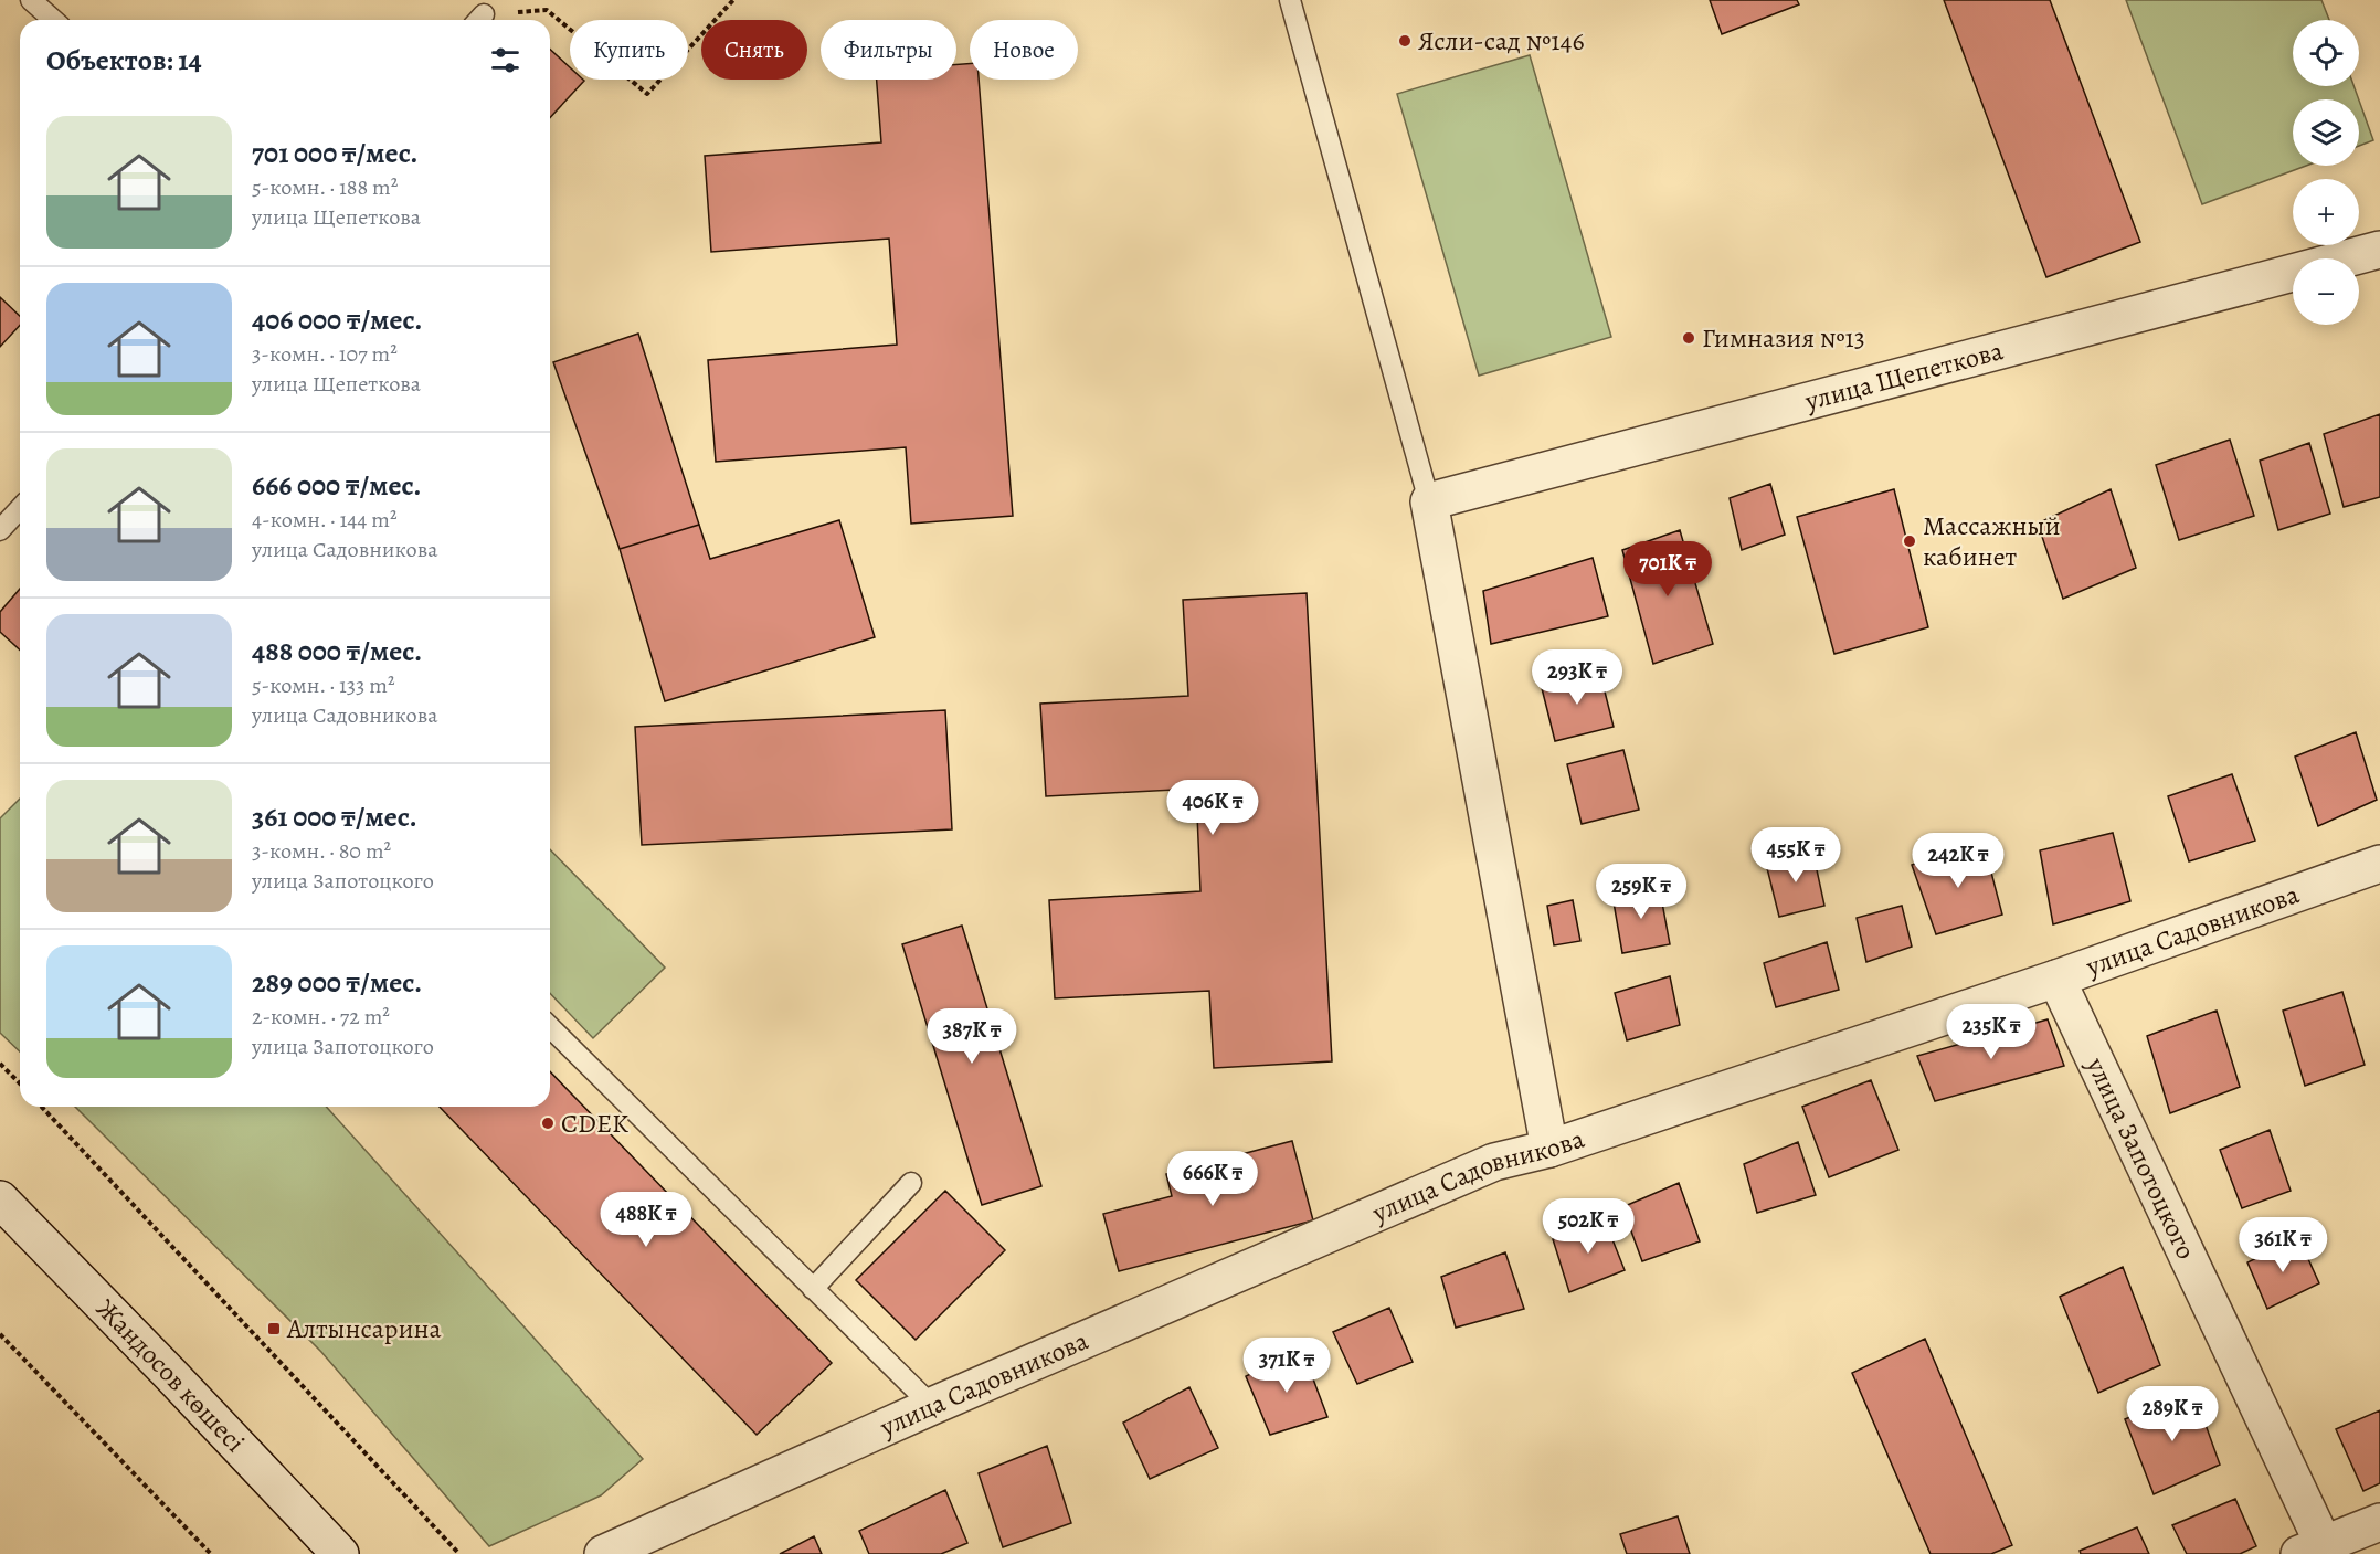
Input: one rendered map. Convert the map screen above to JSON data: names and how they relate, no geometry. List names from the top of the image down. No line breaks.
{"streets":{"street":["улица Щепеткова","улица Садовникова","улица Запотоцкого","Жандосов көшесі"]},"crossings":[["улица Садовникова","улица Запотоцкого"]],"places":{"other":["Ясли-сад №146","Гимназия №13","Массажный кабинет","CDEK"],"transit":["Алтынсарина"]},"page":{"map_buttons":["+","−"],"chip":["Купить","Снять","Фильтры","Новое"],"heading":"Объектов: 14","list":[{"name":"701 000 ₸/мес.","note":"5-комн. · 188 m² · улица Щепеткова"},{"name":"406 000 ₸/мес.","note":"3-комн. · 107 m² · улица Щепеткова"},{"name":"666 000 ₸/мес.","note":"4-комн. · 144 m² · улица Садовникова"},{"name":"488 000 ₸/мес.","note":"5-комн. · 133 m² · улица Садовникова"},{"name":"361 000 ₸/мес.","note":"3-комн. · 80 m² · улица Запотоцкого"},{"name":"289 000 ₸/мес.","note":"2-комн. · 72 m² · улица Запотоцкого"}],"price":["701K ₸","293K ₸","406K ₸","455K ₸","242K ₸","259K ₸","235K ₸","387K ₸","666K ₸","488K ₸","502K ₸","361K ₸","371K ₸","289K ₸"]}}
